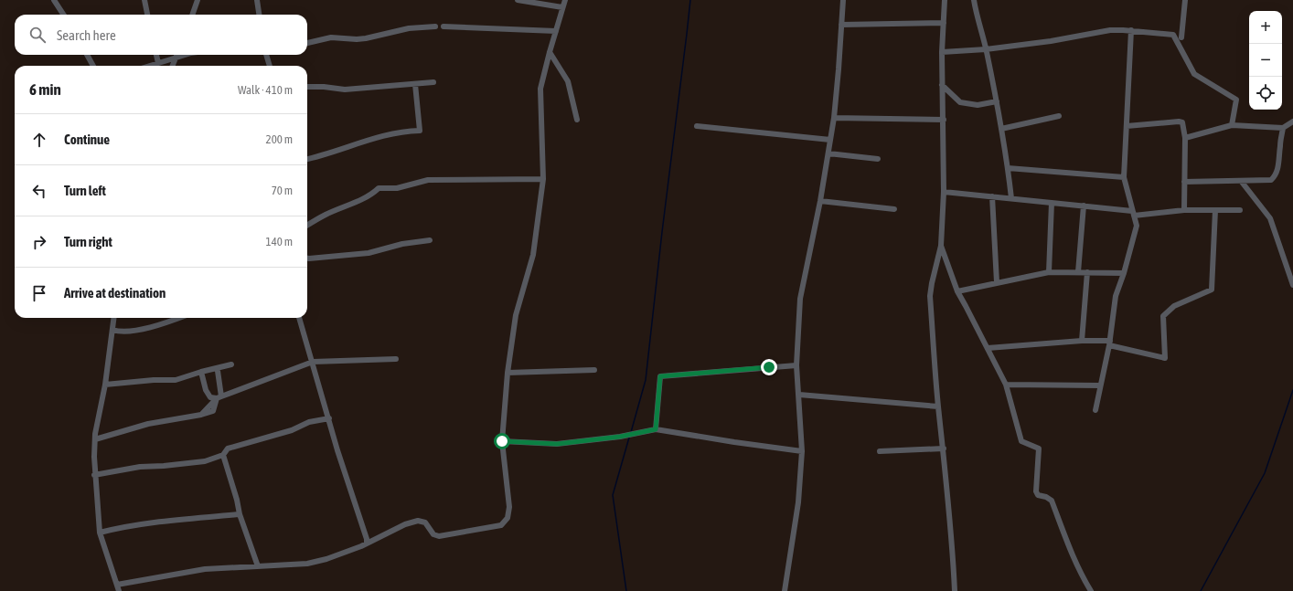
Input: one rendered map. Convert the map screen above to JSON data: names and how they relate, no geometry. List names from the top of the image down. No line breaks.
{"page":{"map_buttons":["+","−"],"search":"Search here","heading":["6 min","Walk · 410 m"],"list":[["Continue","200 m"],["Turn left","70 m"],["Turn right","140 m"],"Arrive at destination"]}}
